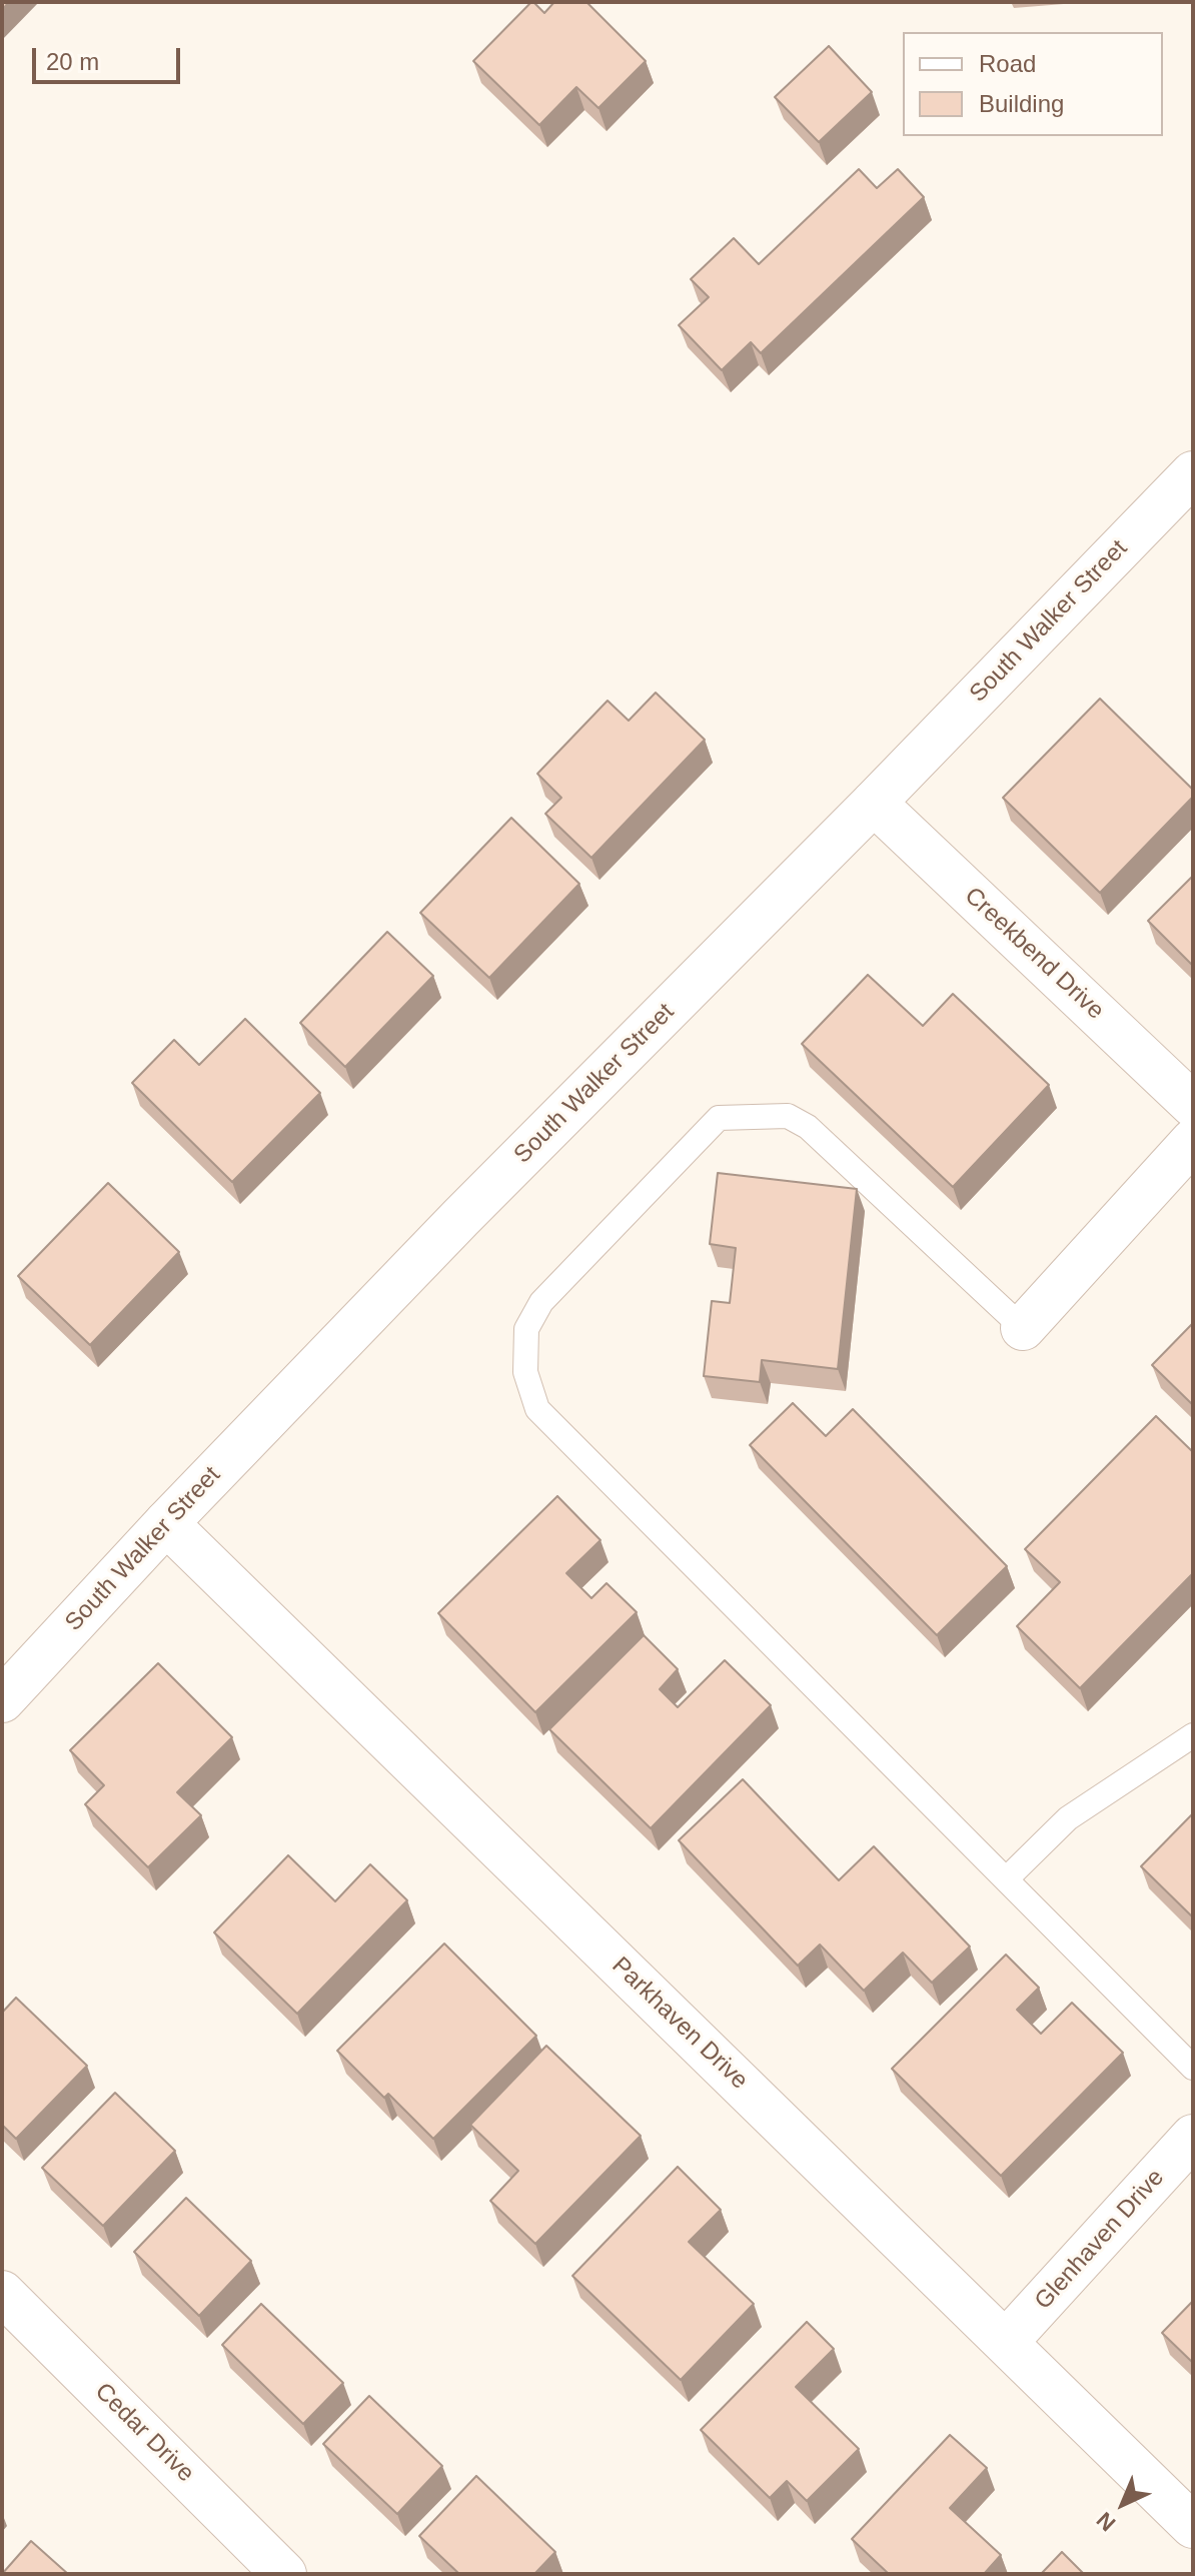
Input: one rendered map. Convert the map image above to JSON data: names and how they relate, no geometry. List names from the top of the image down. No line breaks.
{"streets":{"street":["South Walker Street","Creekbend Drive","Parkhaven Drive","Glenhaven Drive","Cedar Drive"]},"crossings":[["South Walker Street","Creekbend Drive"],["South Walker Street","Parkhaven Drive"],["Parkhaven Drive","Glenhaven Drive"]],"legend":["Road","Building"],"scale_bar":"20 m","north":"bottom left"}
